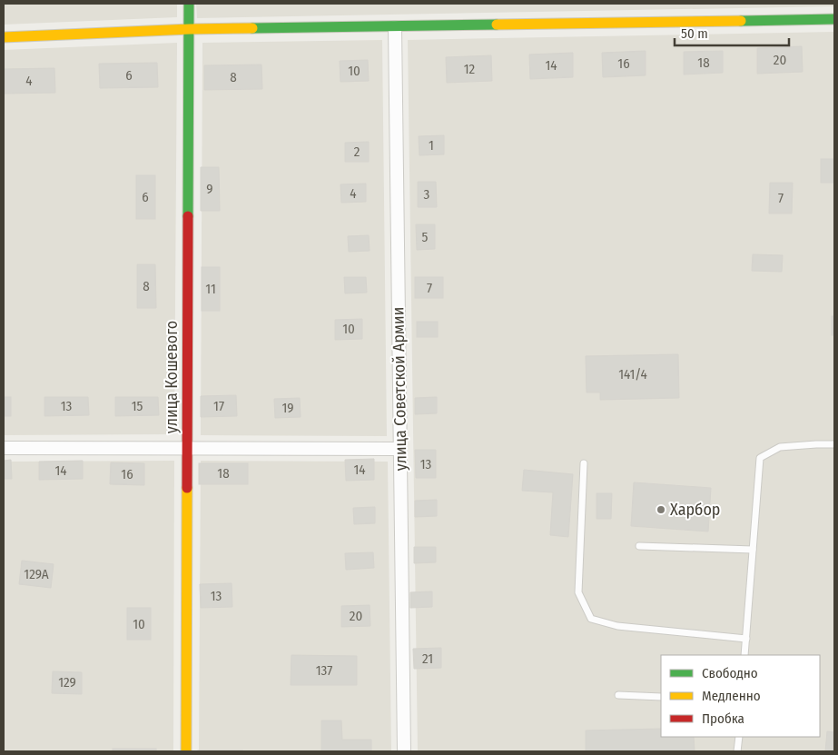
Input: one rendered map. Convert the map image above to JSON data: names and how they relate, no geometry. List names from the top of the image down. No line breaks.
{"streets":{"street":["улица Кошевого","улица Советской Армии"]},"places":["Харбор"],"house_numbers":["20","18","16","14","12","10","6","8","4","1","2","9","4","3","6","7","5","8","7","11","10","141/4","13","15","17","19","13","14","14","18","16","129А","13","20","10","21","137","129"],"legend":["Свободно","Медленно","Пробка"],"scale_bar":"50 m"}
